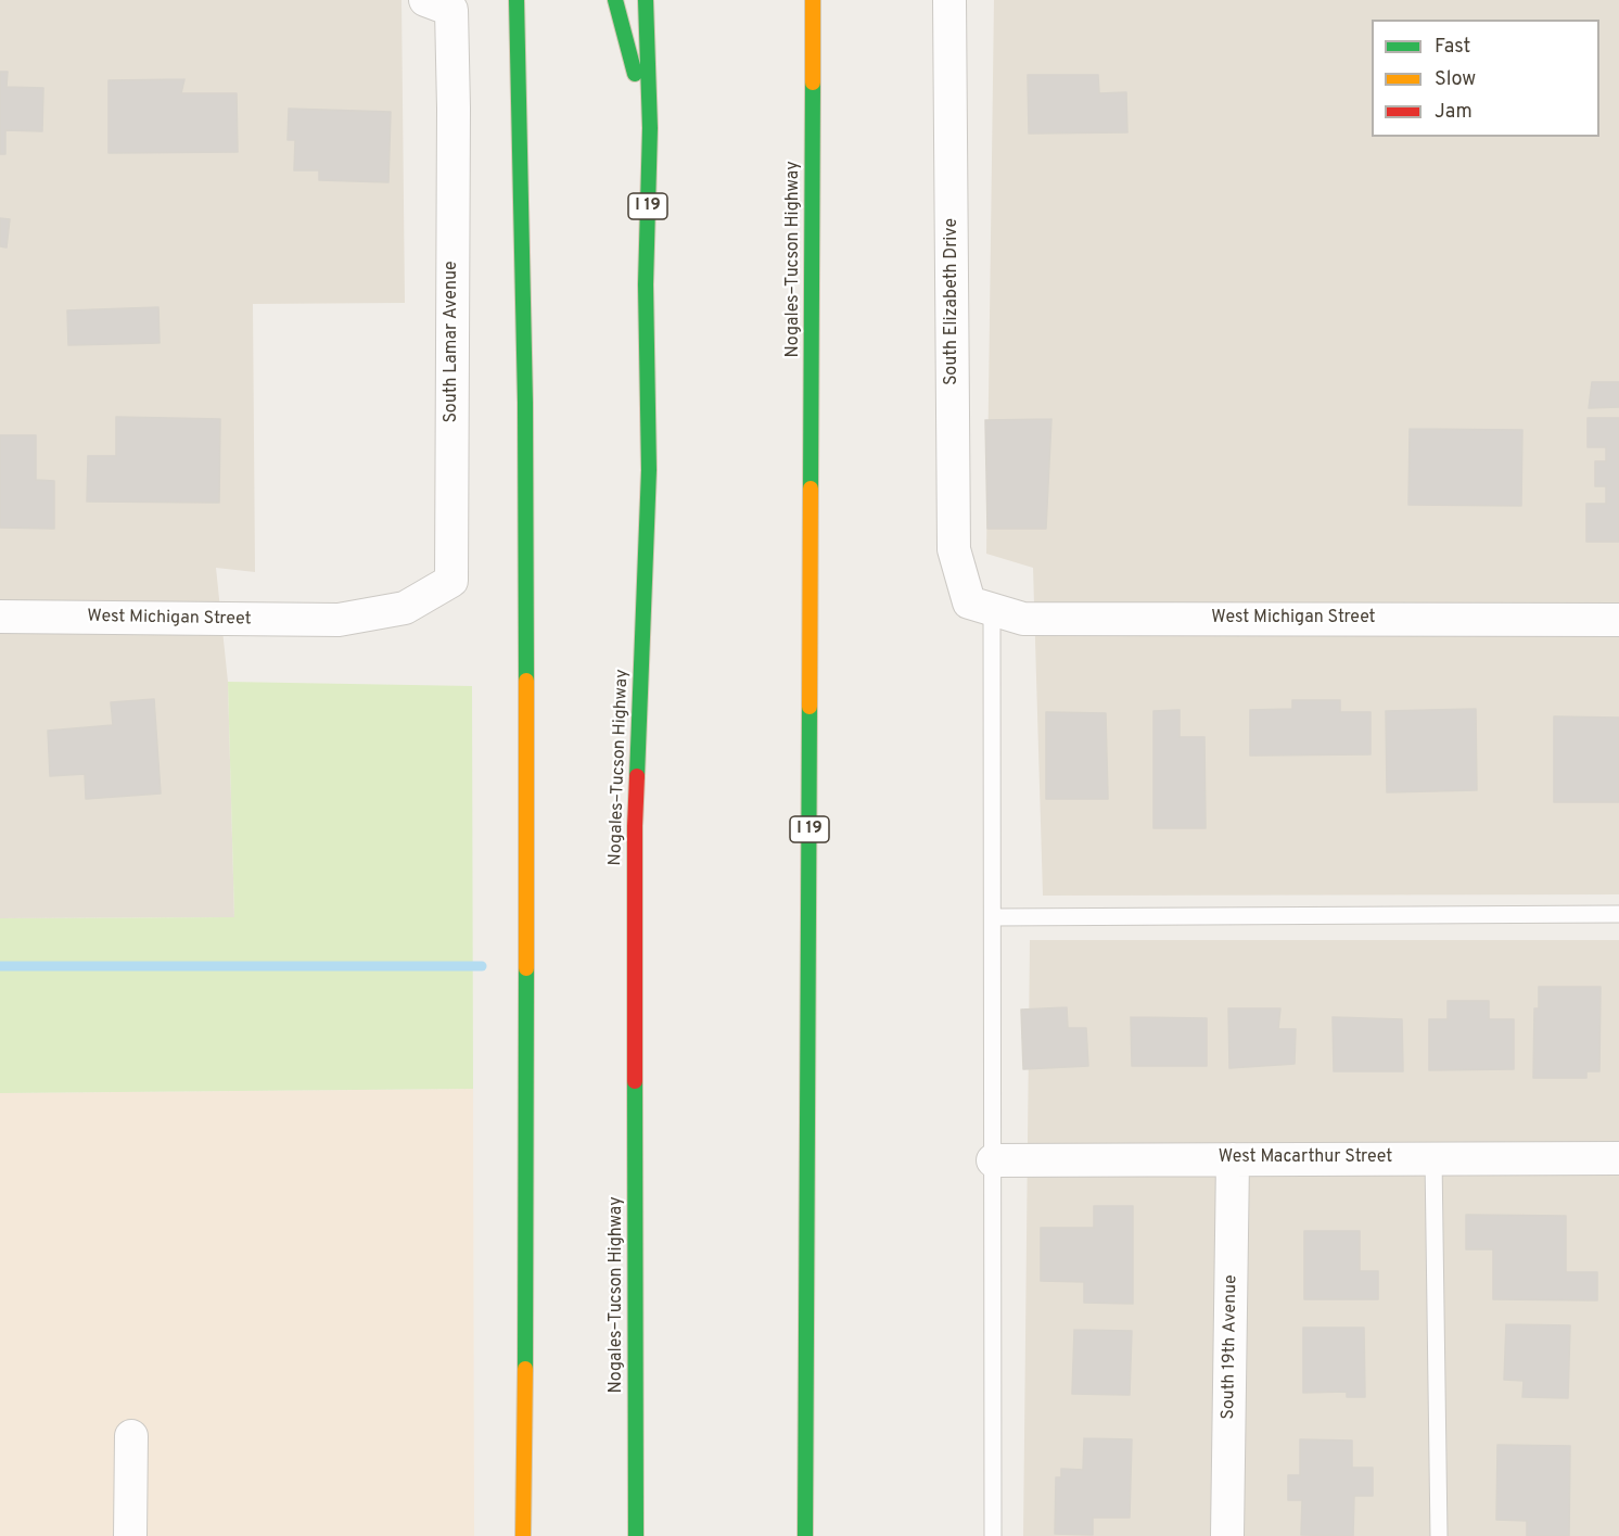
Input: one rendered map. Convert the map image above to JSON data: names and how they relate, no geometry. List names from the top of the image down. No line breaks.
{"streets":{"main road":["I 19","Nogales–Tucson Highway"],"street":["South Elizabeth Drive","South Lamar Avenue","West Michigan Street","West Macarthur Street","South 19th Avenue"]},"crossings":[["South Elizabeth Drive","West Michigan Street"],["South Lamar Avenue","West Michigan Street"],["West Macarthur Street","South 19th Avenue"]],"legend":["Fast","Slow","Jam"]}
